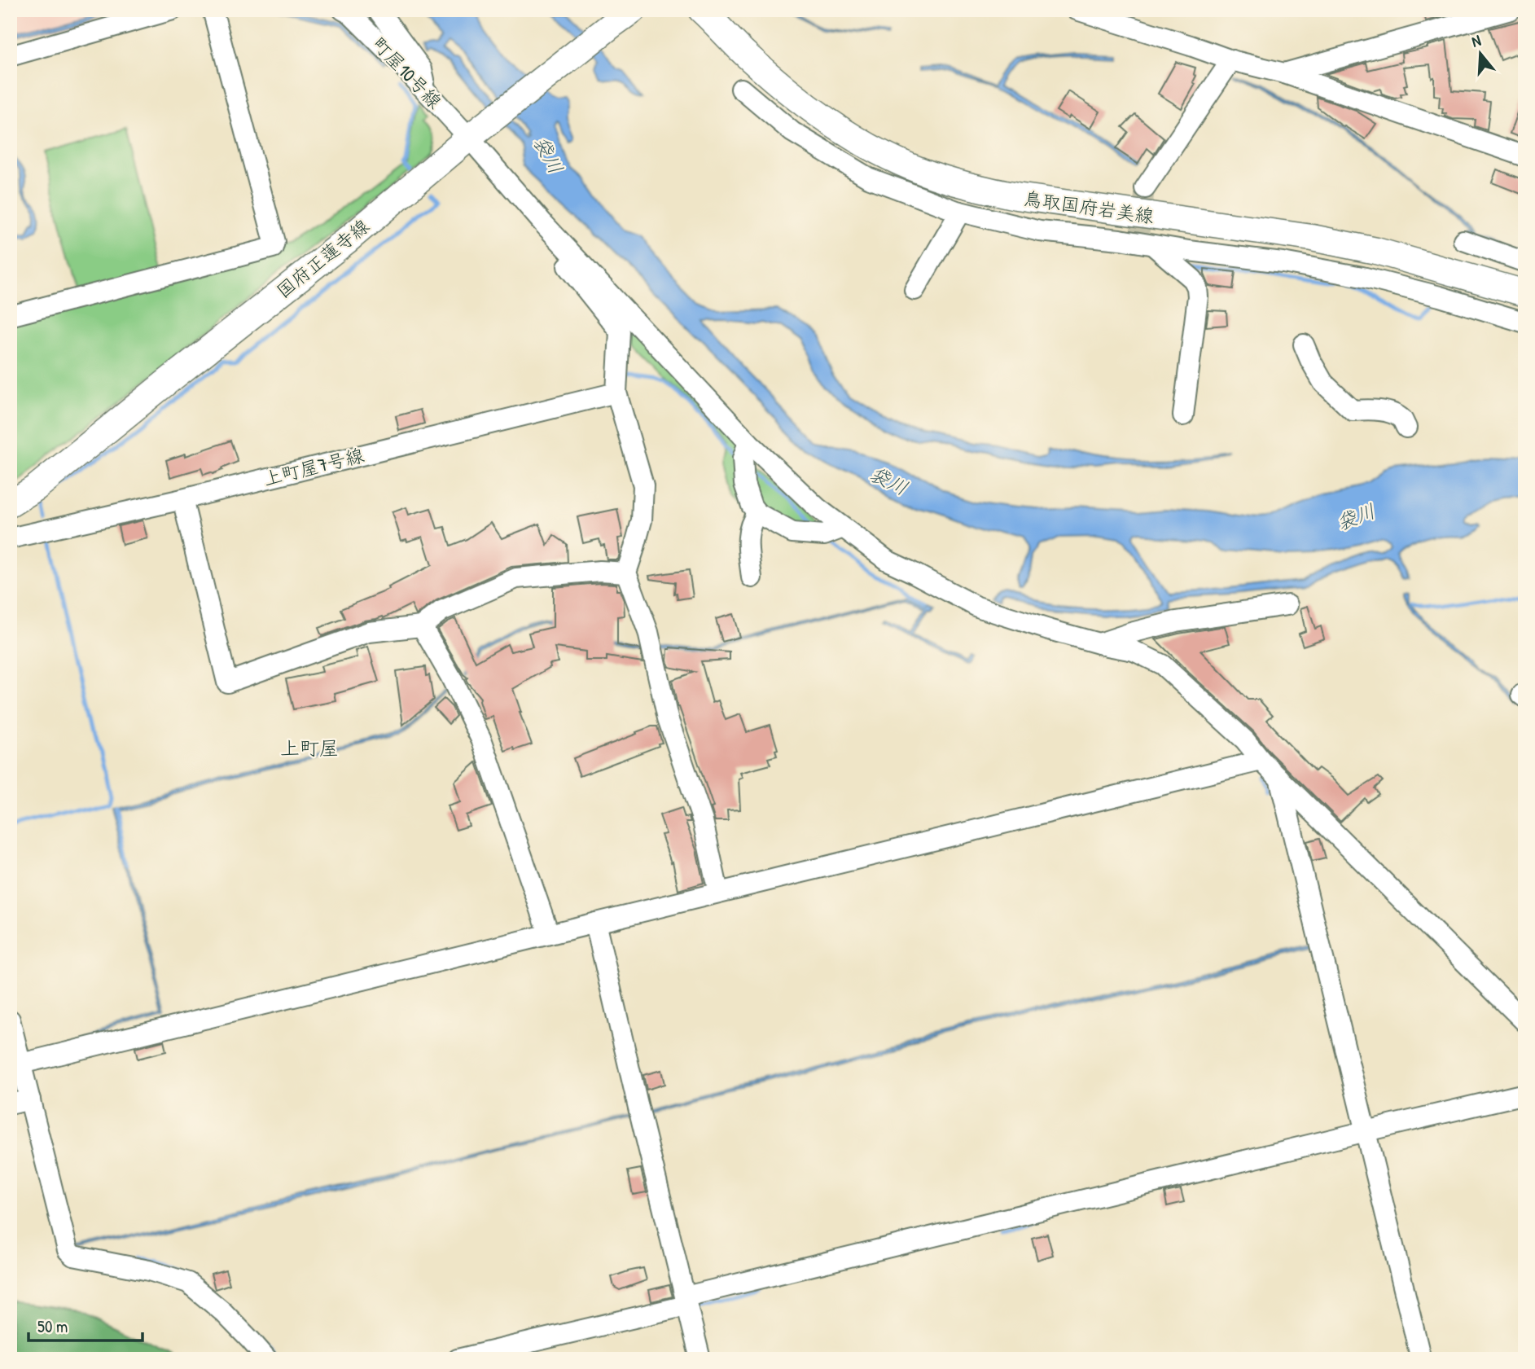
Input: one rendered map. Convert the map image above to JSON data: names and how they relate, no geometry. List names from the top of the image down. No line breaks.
{"streets":{"main road":["鳥取国府岩美線","国府正蓮寺線"],"street":["町屋10号線","上町屋7号線"]},"crossings":[["町屋10号線","国府正蓮寺線"]],"districts":["上町屋"],"water":["袋川"],"scale_bar":"50 m","north":"top"}
